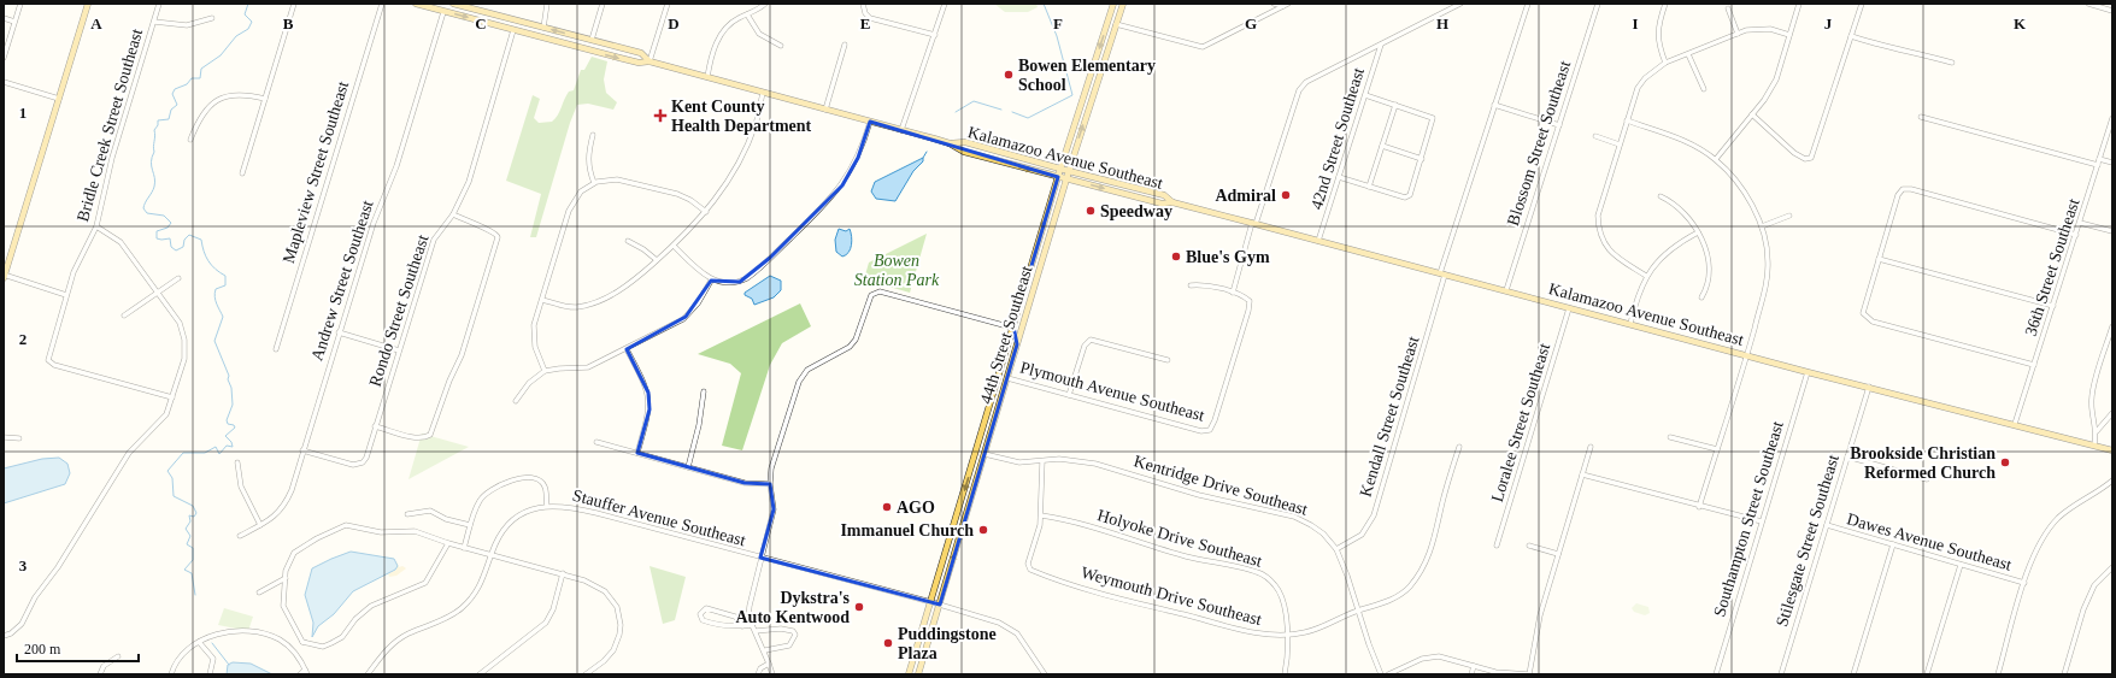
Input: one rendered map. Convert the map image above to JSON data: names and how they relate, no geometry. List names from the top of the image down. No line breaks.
{"streets":{"main road":["Kalamazoo Avenue Southeast","44th Street Southeast"],"street":["Bridle Creek Street Southeast","42nd Street Southeast","Blossom Street Southeast","Mapleview Street Southeast","36th Street Southeast","Andrew Street Southeast","Rondo Street Southeast","Plymouth Avenue Southeast","Kendall Street Southeast","Loralee Street Southeast","Kentridge Drive Southeast","Stauffer Avenue Southeast","Southampton Street Southeast","Holyoke Drive Southeast","Stilesgate Street Southeast","Dawes Avenue Southeast","Weymouth Drive Southeast"]},"crossings":[["42nd Street Southeast","Kalamazoo Avenue Southeast"],["Blossom Street Southeast","Kalamazoo Avenue Southeast"],["Kalamazoo Avenue Southeast","36th Street Southeast"],["Kalamazoo Avenue Southeast","Andrew Street Southeast"],["Kalamazoo Avenue Southeast","Rondo Street Southeast"],["Kalamazoo Avenue Southeast","44th Street Southeast"],["Kalamazoo Avenue Southeast","Kendall Street Southeast"],["Kalamazoo Avenue Southeast","Loralee Street Southeast"],["Kalamazoo Avenue Southeast","Southampton Street Southeast"],["Kalamazoo Avenue Southeast","Stilesgate Street Southeast"],["Andrew Street Southeast","Rondo Street Southeast"],["44th Street Southeast","Plymouth Avenue Southeast"],["44th Street Southeast","Kentridge Drive Southeast"],["44th Street Southeast","Stauffer Avenue Southeast"],["Kendall Street Southeast","Kentridge Drive Southeast"],["Kentridge Drive Southeast","Weymouth Drive Southeast"],["Holyoke Drive Southeast","Weymouth Drive Southeast"],["Stilesgate Street Southeast","Dawes Avenue Southeast"]],"parks":["Bowen Station Park"],"places":{"other":["Bowen Elementary School","Admiral","Speedway","Blue's Gym","Brookside Christian Reformed Church","AGO","Immanuel Church","Dykstra's Auto Kentwood","Puddingstone Plaza"],"health":["Kent County Health Department"]},"scale_bar":"200 m","grid":{"columns":["A","B","C","D","E","F","G","H","I","J","K"],"rows":["1","2","3"]}}
